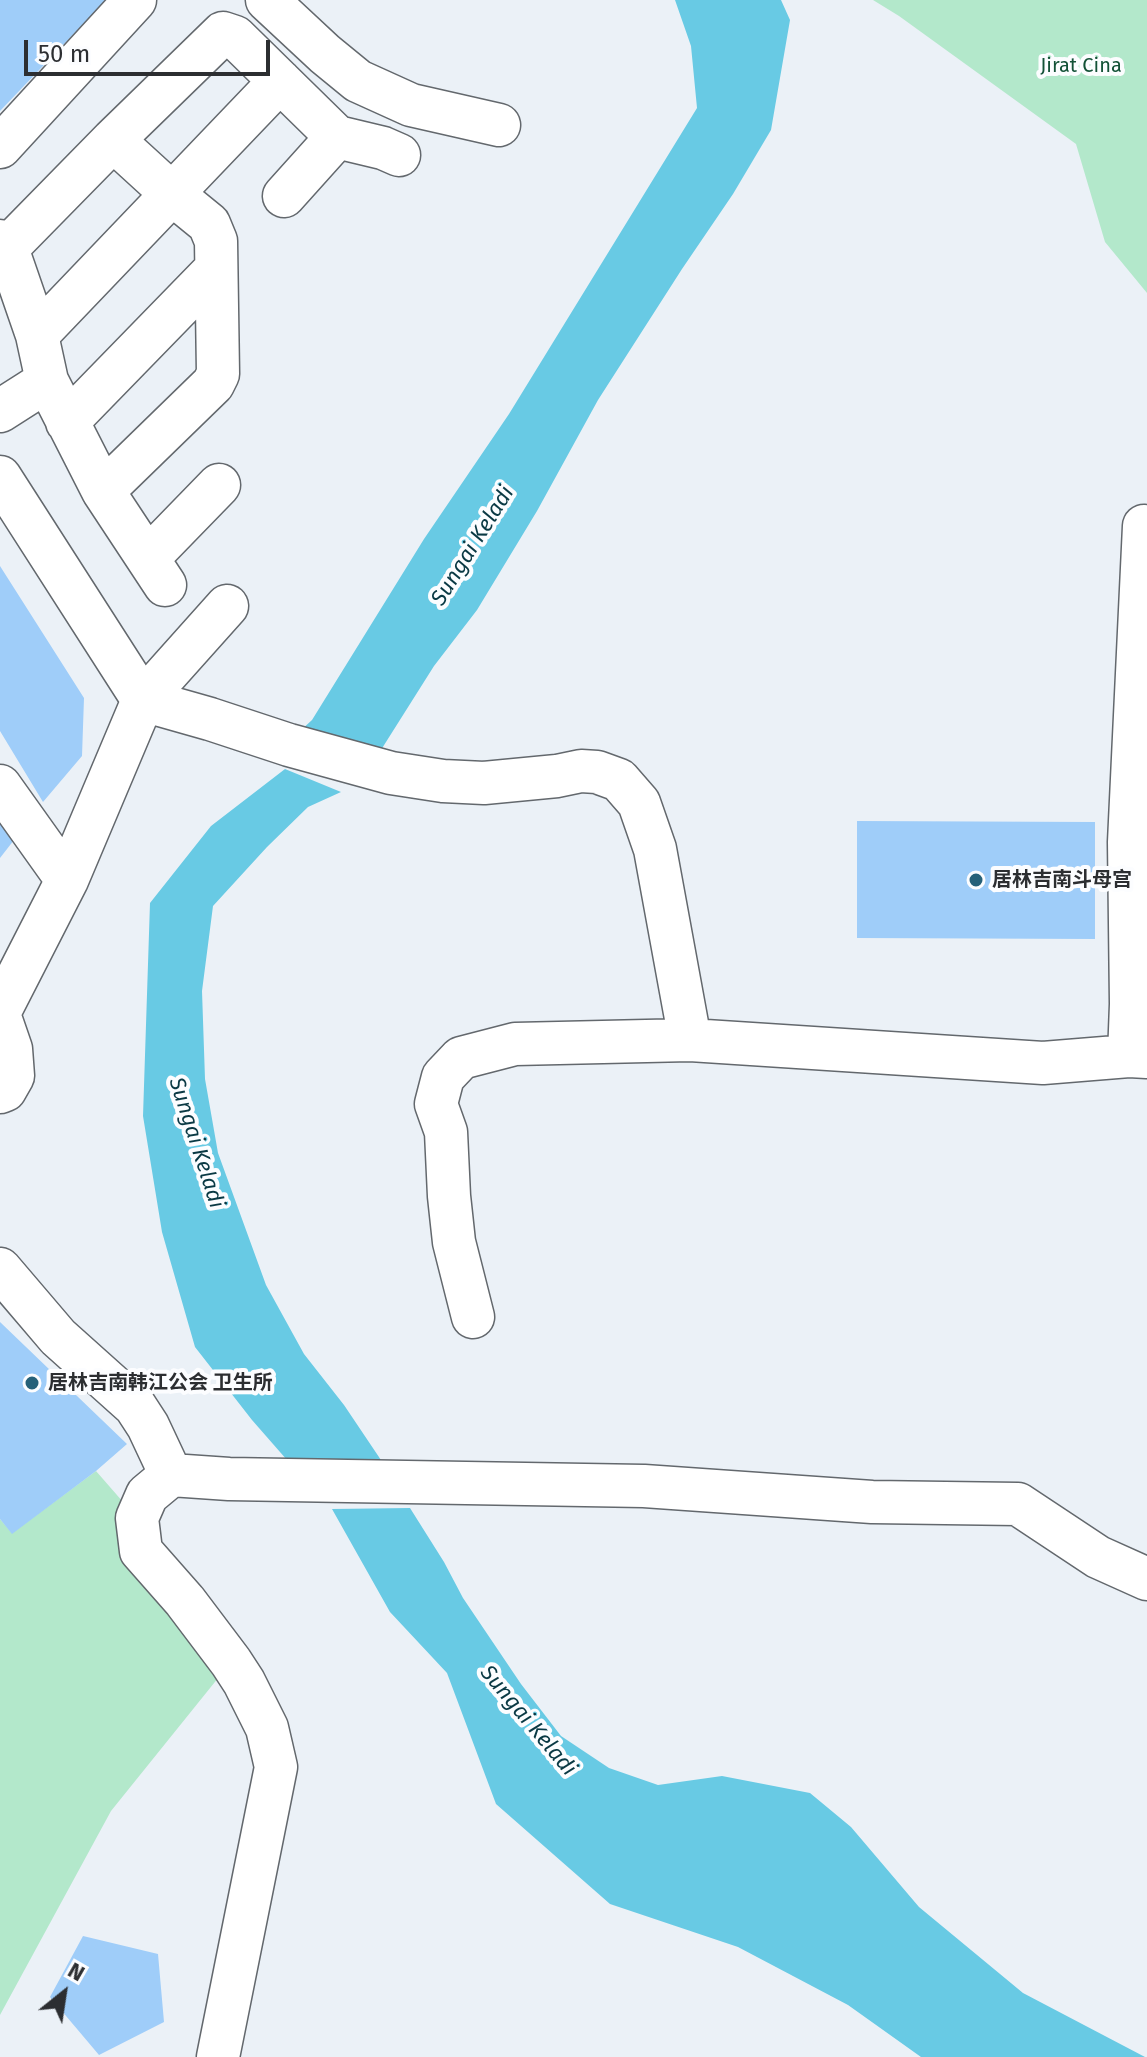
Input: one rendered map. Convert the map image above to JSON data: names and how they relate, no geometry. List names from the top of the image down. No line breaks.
{"water":["Sungai Keladi"],"parks":["Jirat Cina"],"places":["居林吉南斗母宫","居林吉南韩江公会 卫生所"],"scale_bar":"50 m","north":"top right"}
